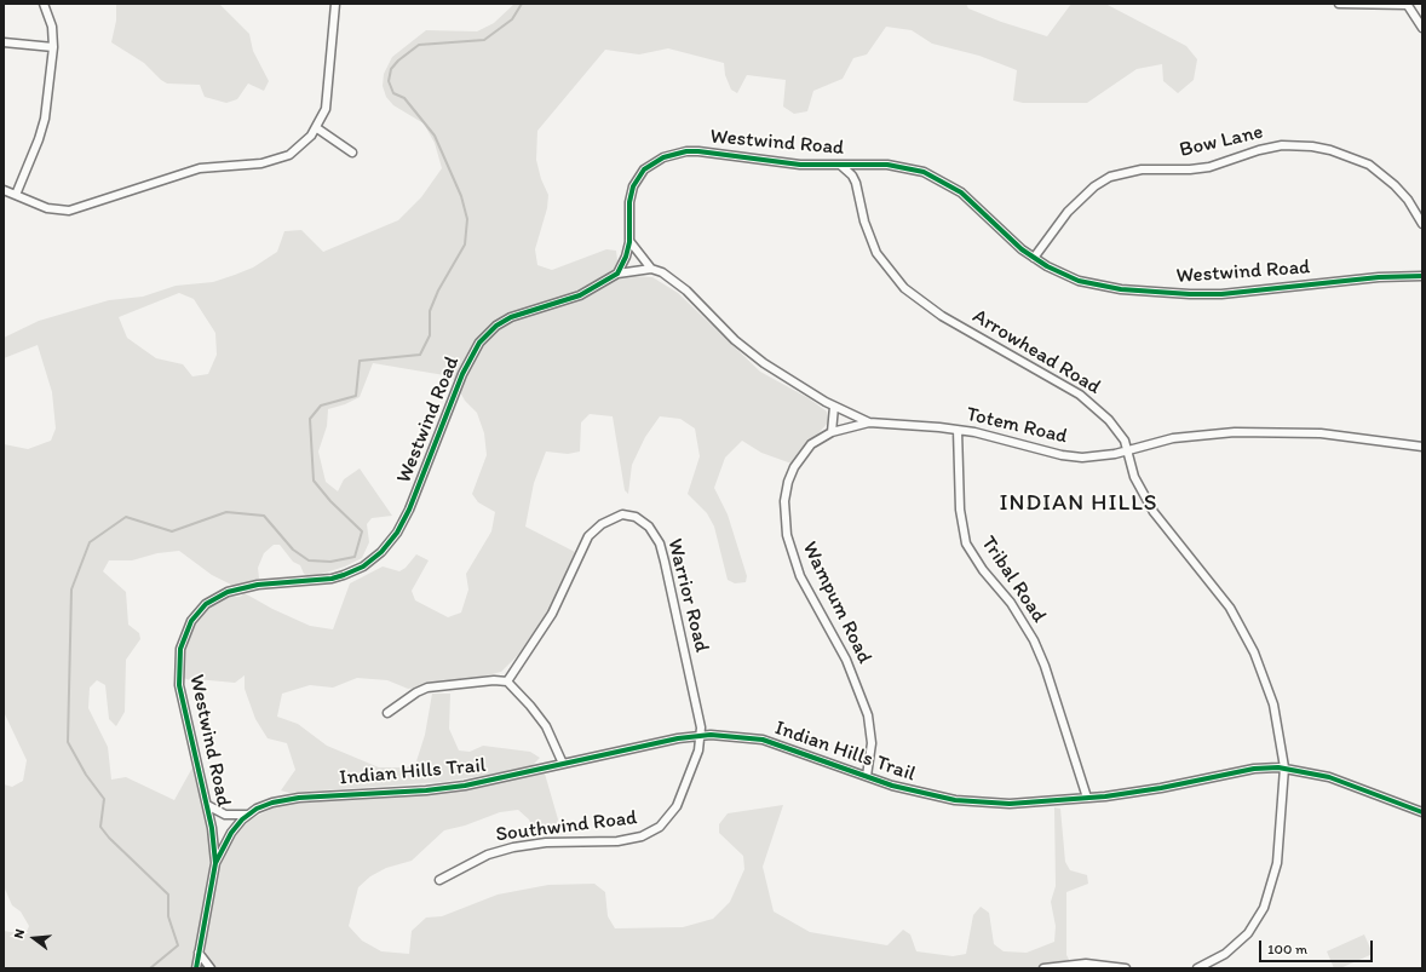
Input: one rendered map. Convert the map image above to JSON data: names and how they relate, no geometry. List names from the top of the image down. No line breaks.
{"streets":{"street":["Bow Lane","Westwind Road","Arrowhead Road","Totem Road","Tribal Road","Warrior Road","Wampum Road","Indian Hills Trail","Southwind Road"]},"crossings":[["Bow Lane","Westwind Road"],["Westwind Road","Totem Road"],["Westwind Road","Indian Hills Trail"],["Arrowhead Road","Totem Road"],["Arrowhead Road","Indian Hills Trail"],["Totem Road","Tribal Road"],["Totem Road","Wampum Road"],["Tribal Road","Indian Hills Trail"],["Warrior Road","Indian Hills Trail"],["Warrior Road","Southwind Road"],["Wampum Road","Indian Hills Trail"],["Indian Hills Trail","Southwind Road"]],"districts":["INDIAN HILLS"],"scale_bar":"100 m","north":"left"}
